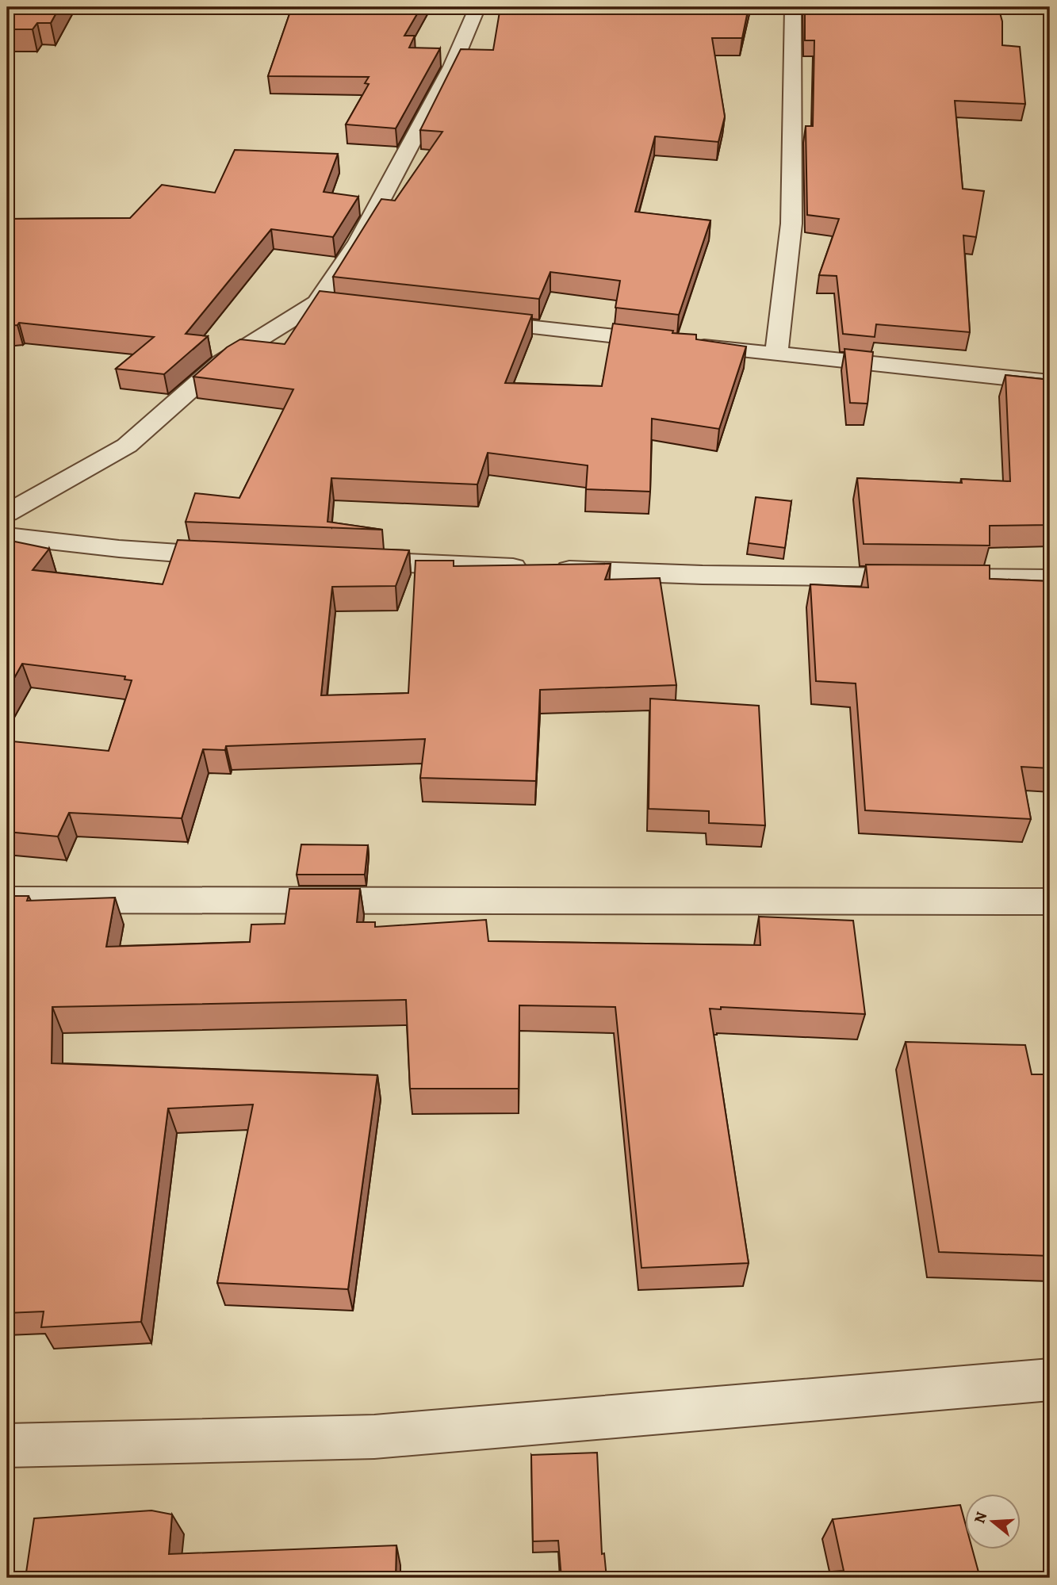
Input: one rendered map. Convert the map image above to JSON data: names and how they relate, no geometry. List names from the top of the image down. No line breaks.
{"north":"left"}
